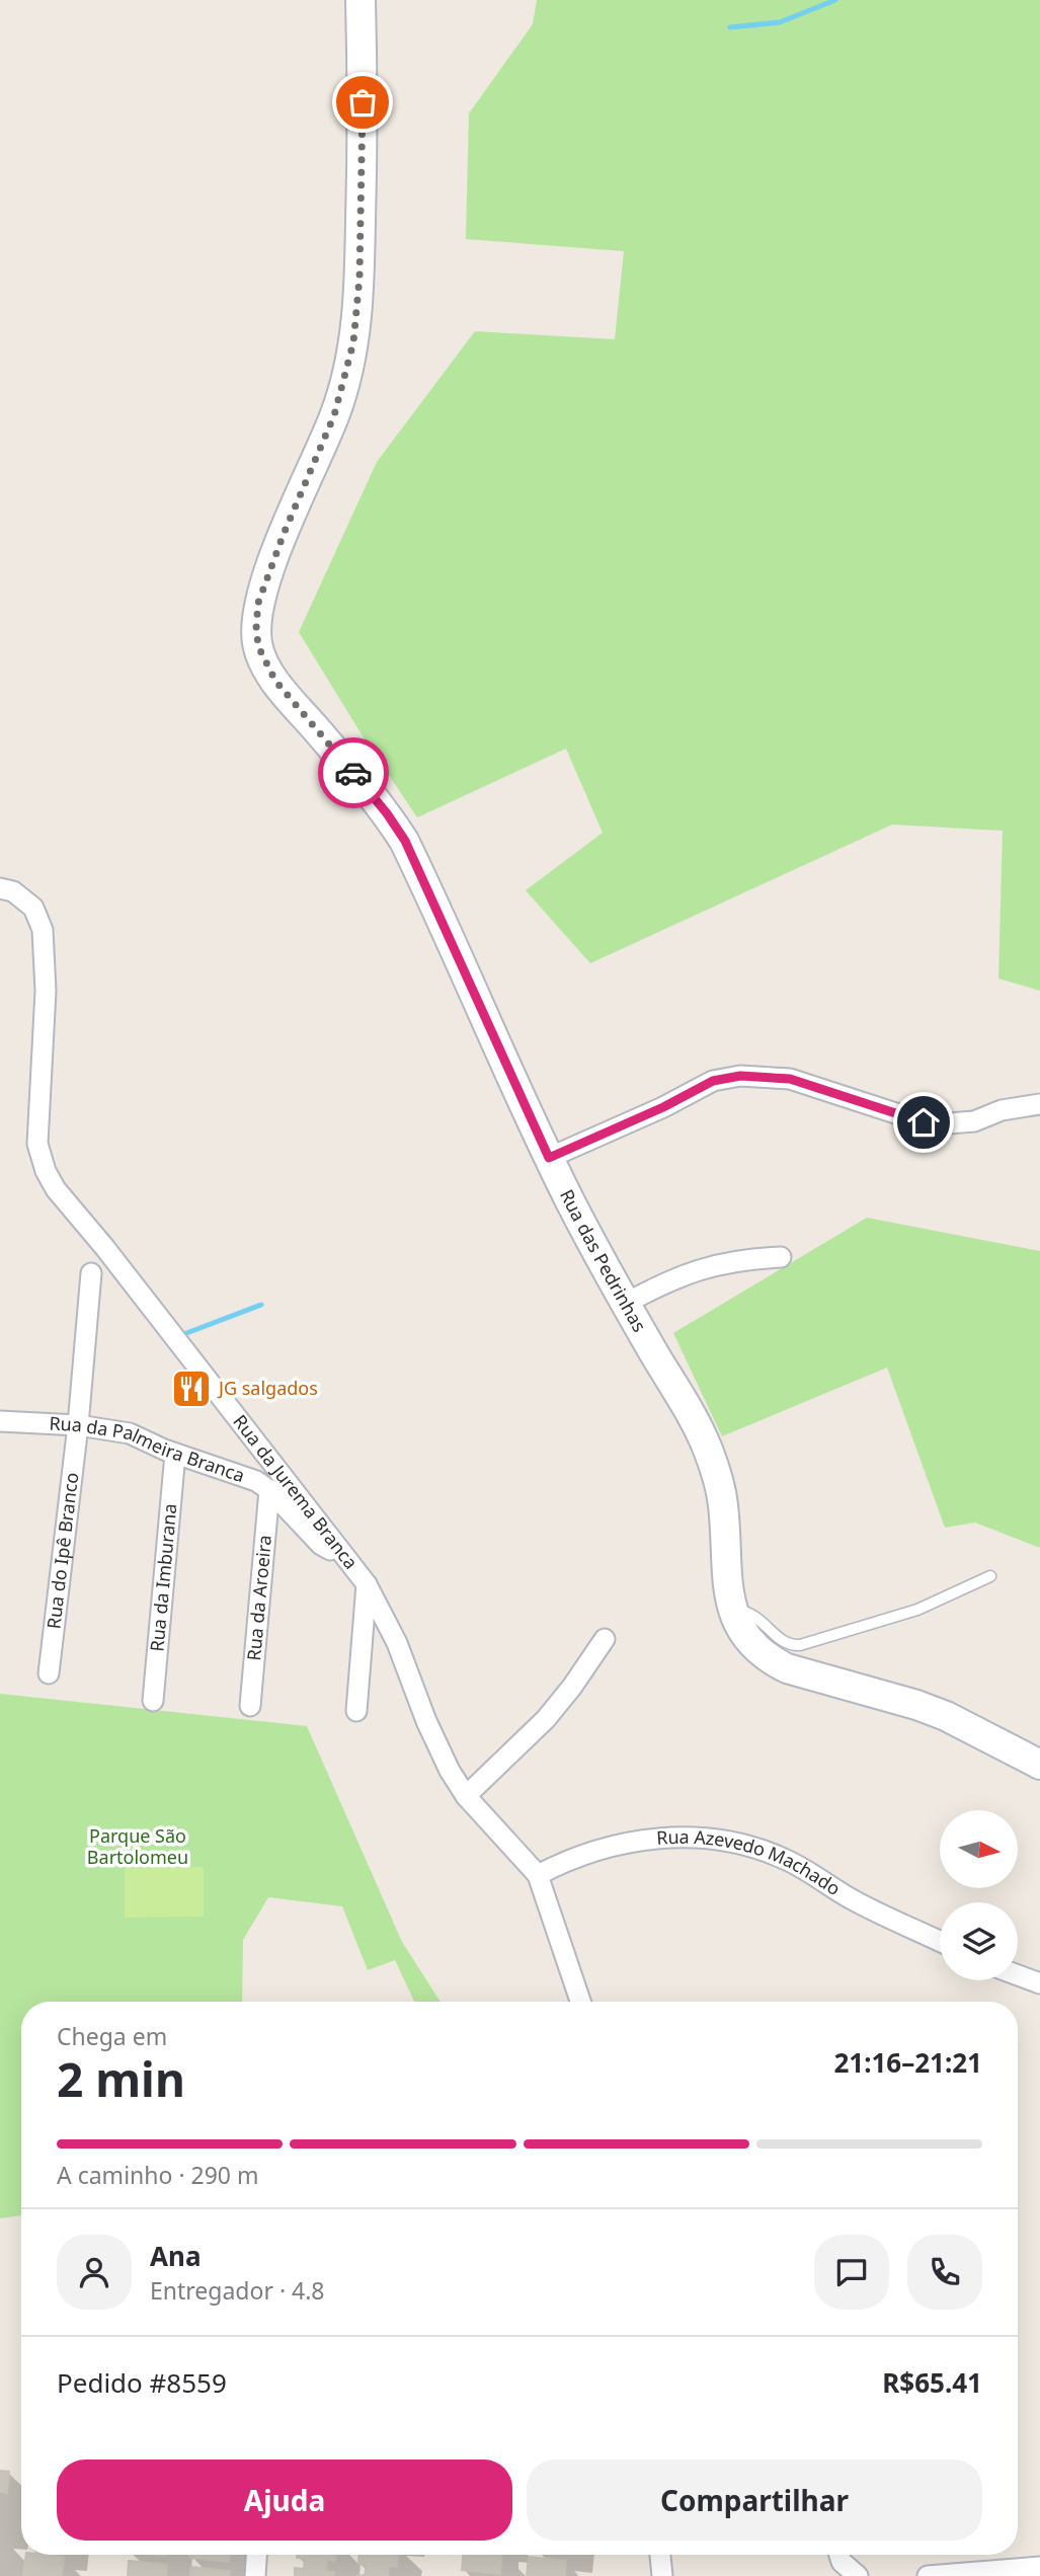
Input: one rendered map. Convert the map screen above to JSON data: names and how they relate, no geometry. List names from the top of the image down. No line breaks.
{"streets":{"main road":["Rua das Pedrinhas"],"street":["Rua da Palmeira Branca","Rua da Jurema Branca","Rua do Ipê Branco","Rua da Imburana","Rua da Aroeira","Rua Azevedo Machado"]},"crossings":[["Rua da Palmeira Branca","Rua da Jurema Branca"],["Rua da Palmeira Branca","Rua do Ipê Branco"],["Rua da Palmeira Branca","Rua da Imburana"],["Rua da Palmeira Branca","Rua da Aroeira"],["Rua da Jurema Branca","Rua Azevedo Machado"]],"parks":["Parque São Bartolomeu"],"places":{"restaurant":["JG salgados"]},"north":"right","page":{"heading":["2 min","Chega em","21:16–21:21"],"panel":["Ana","Entregador · 4.8","Pedido #8559","R$65.41"],"bar":"A caminho · 290 m","buttons":["Ajuda","Compartilhar"]}}
